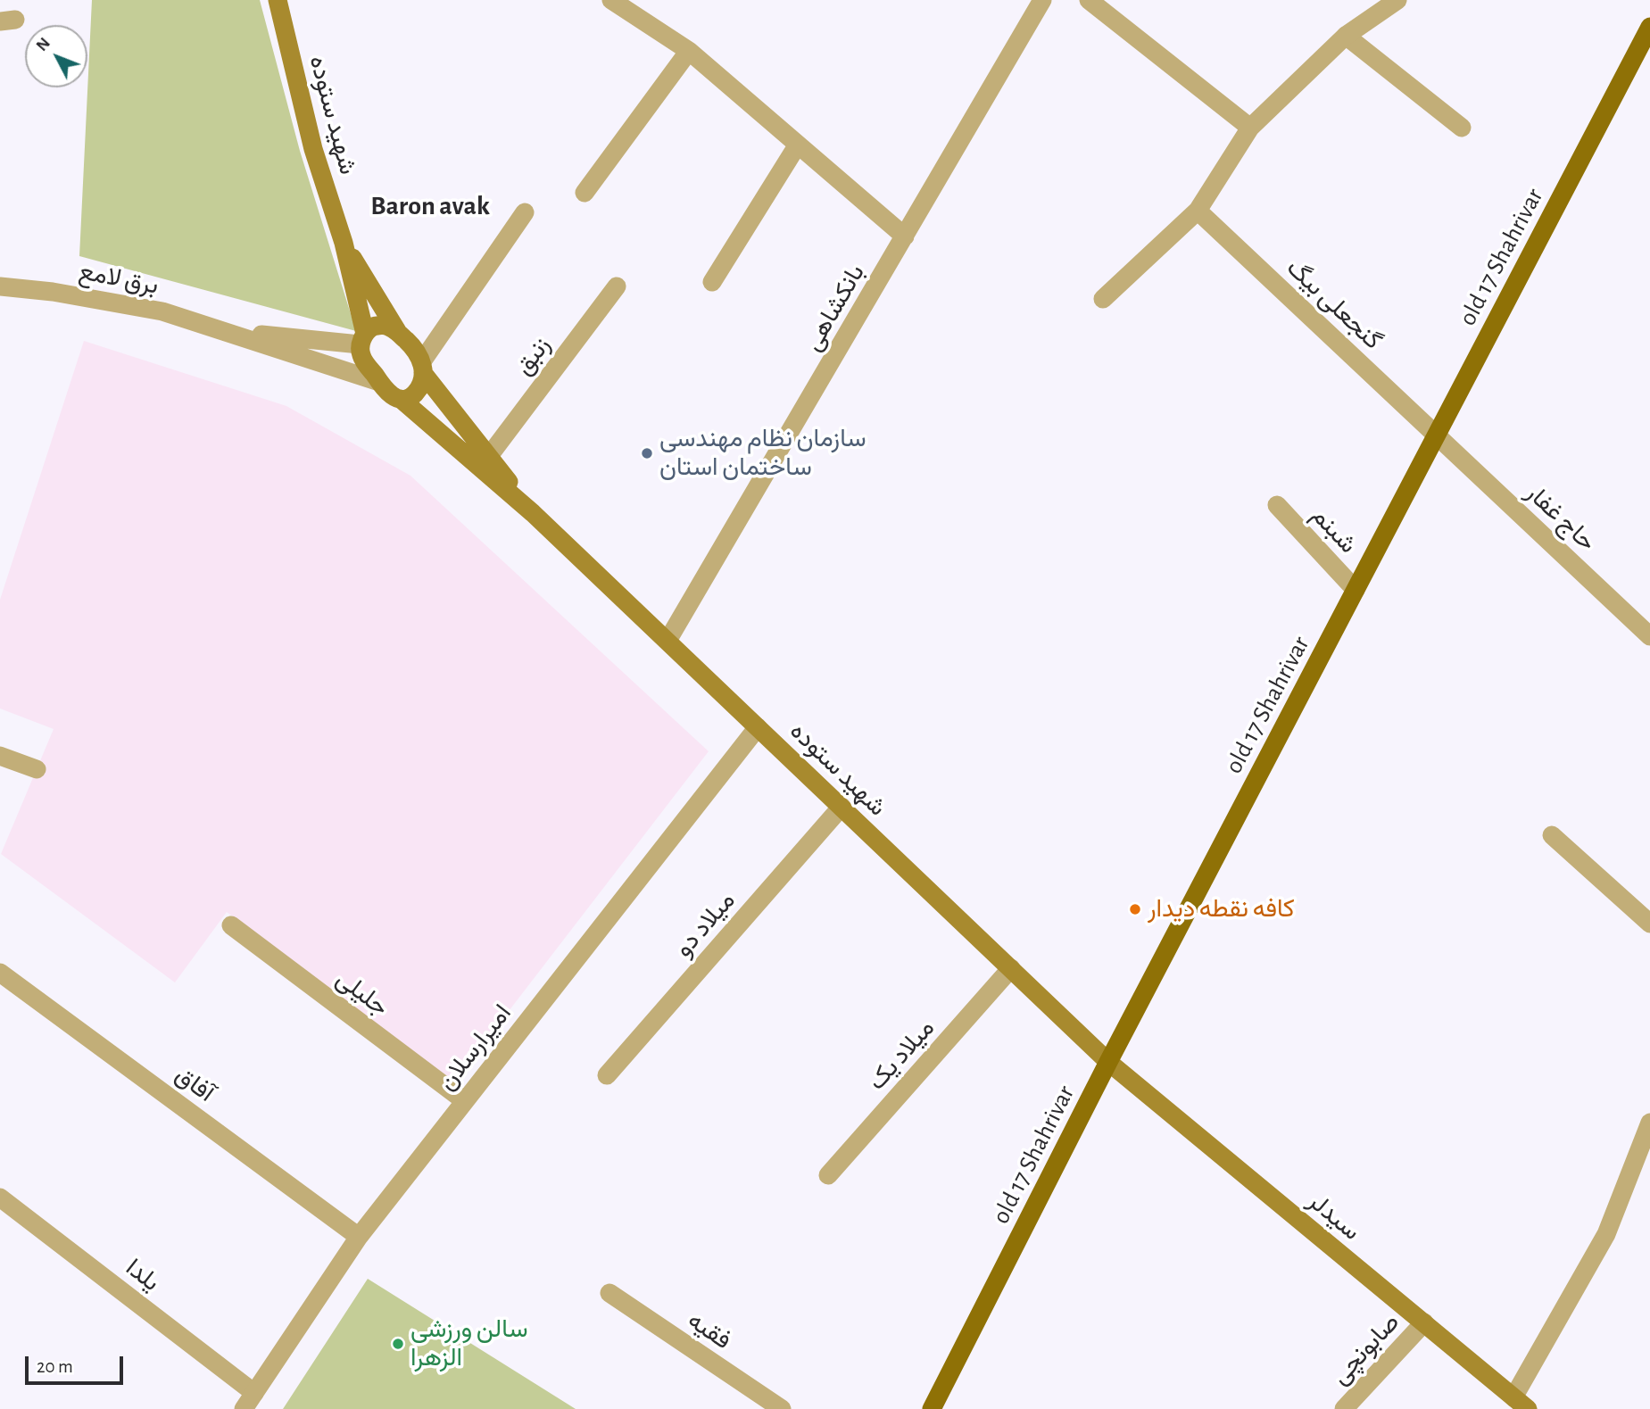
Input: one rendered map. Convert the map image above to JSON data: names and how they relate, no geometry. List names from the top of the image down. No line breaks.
{"streets":{"main road":["شهید ستوده","old 17 Shahrivar","سیدلر"],"street":["برق لامع","گنجعلی بیگ","بانکشاهی","زنبق","حاج غفار","شبنم","میلاد دو","جلیلی","امیرارسلان","میلاد یک","آفاق","یلدا","فقیه","صابونچی"]},"crossings":[["شهید ستوده","old 17 Shahrivar"],["شهید ستوده","برق لامع"],["شهید ستوده","بانکشاهی"],["شهید ستوده","زنبق"],["شهید ستوده","میلاد دو"],["شهید ستوده","امیرارسلان"],["شهید ستوده","میلاد یک"],["شهید ستوده","سیدلر"],["old 17 Shahrivar","گنجعلی بیگ"],["old 17 Shahrivar","حاج غفار"],["old 17 Shahrivar","شبنم"],["old 17 Shahrivar","سیدلر"],["گنجعلی بیگ","حاج غفار"],["جلیلی","امیرارسلان"],["امیرارسلان","آفاق"],["امیرارسلان","یلدا"],["سیدلر","صابونچی"]],"districts":["Baron avak"],"places":["سازمان نظام مهندسی ساختمان استان","کافه نقطه دیدار","سالن ورزشی الزهرا"],"scale_bar":"20 m","north":"top left"}
